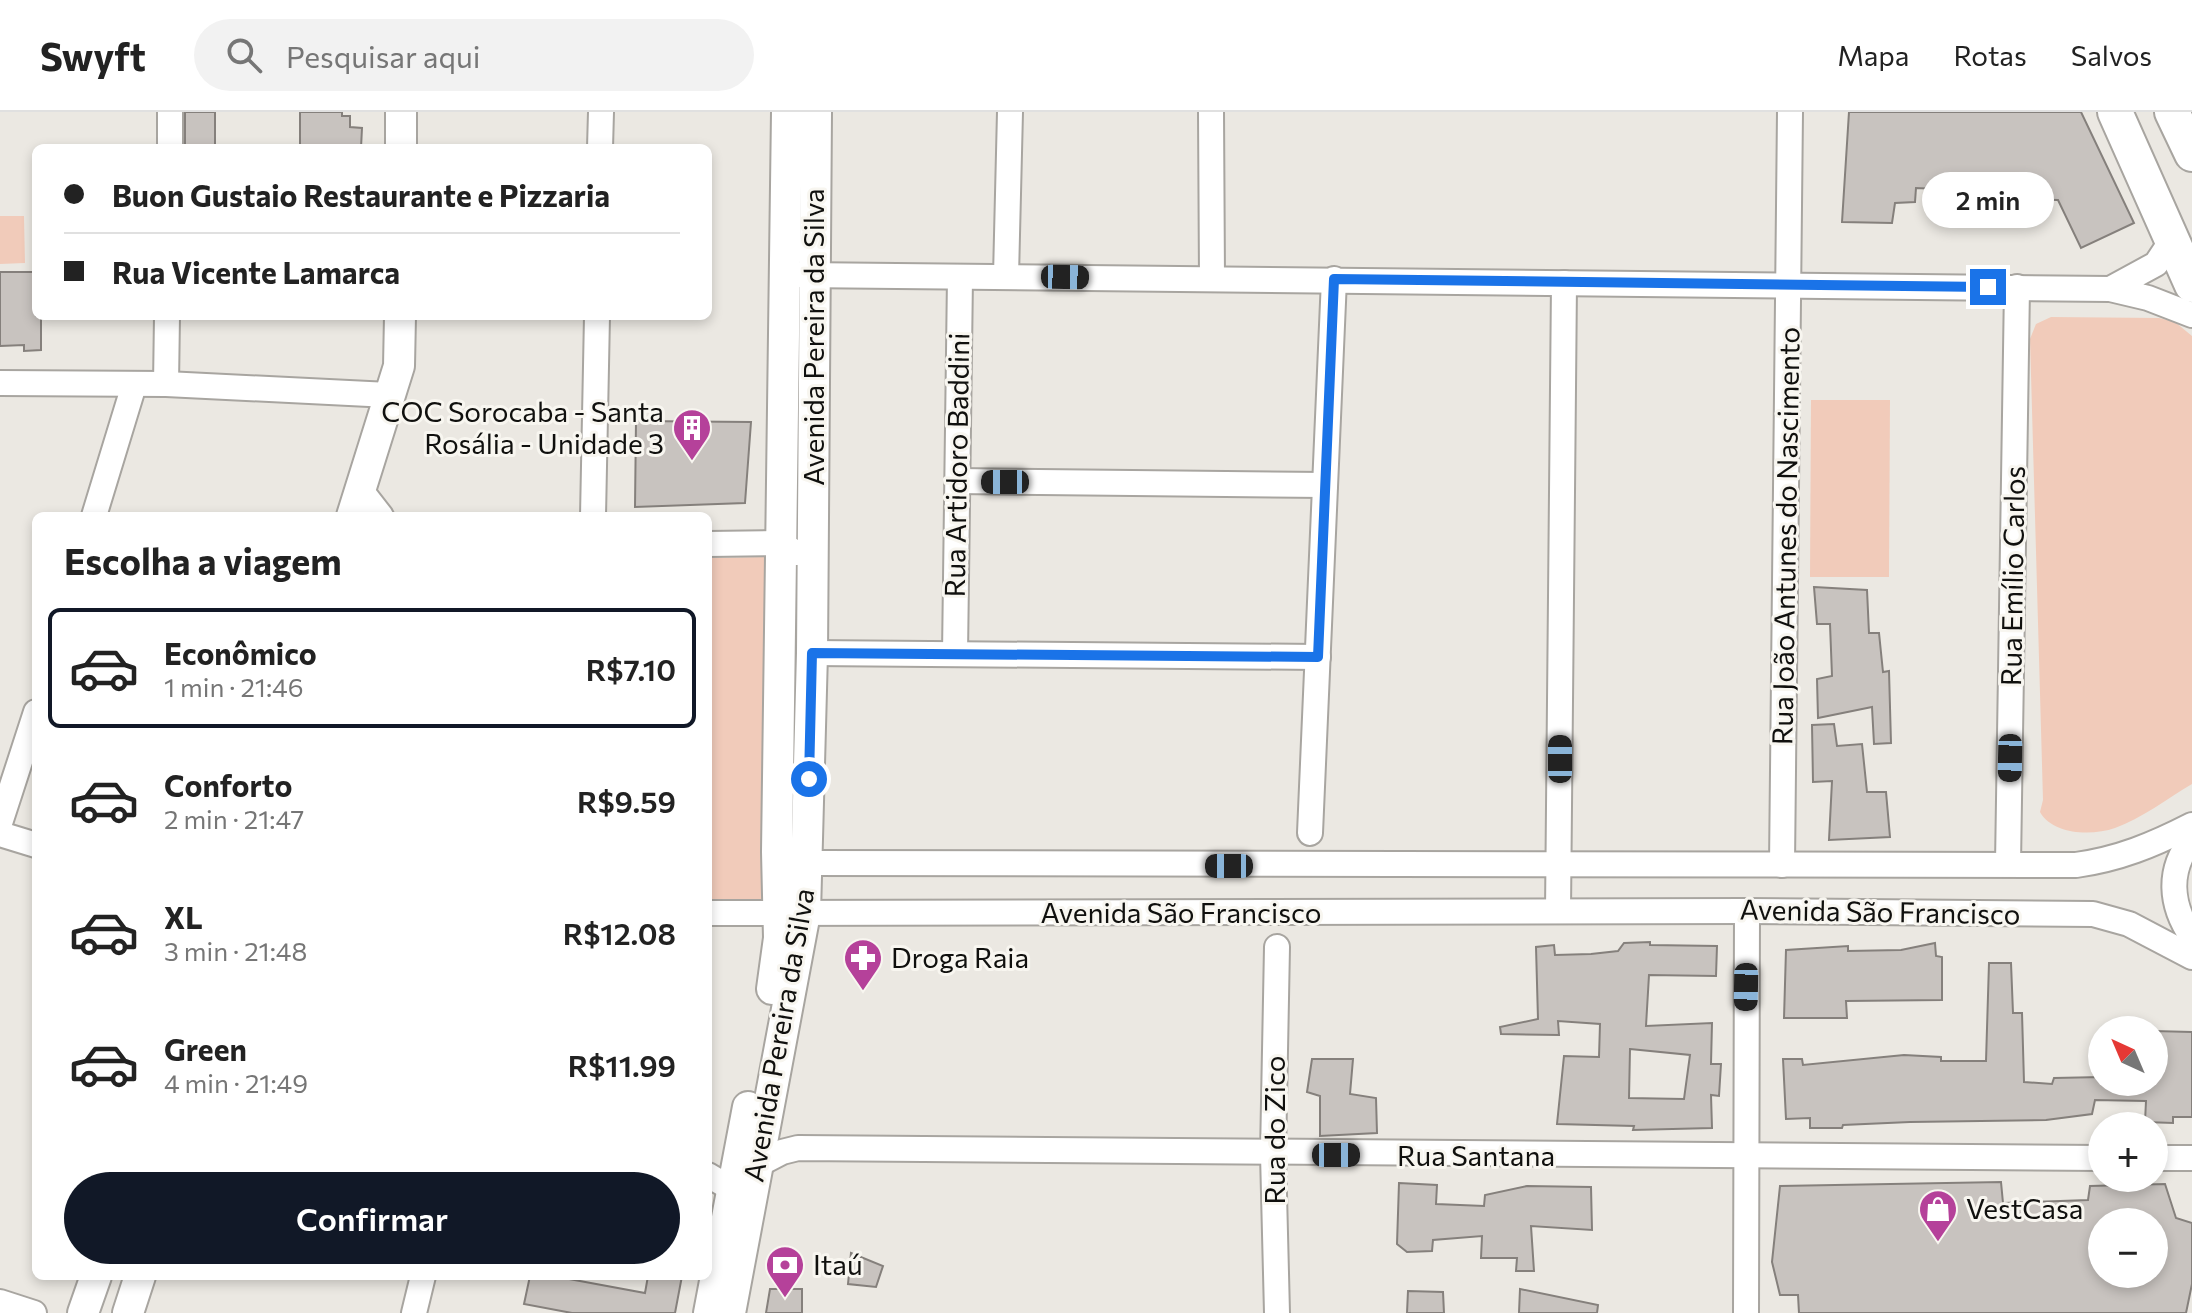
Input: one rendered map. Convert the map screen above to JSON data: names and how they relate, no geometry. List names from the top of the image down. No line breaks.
{"streets":{"main road":["Avenida Pereira da Silva"],"street":["Rua Artidoro Baddini","Rua João Antunes do Nascimento","Rua Emílio Carlos","Avenida São Francisco","Rua do Zico","Rua Santana"]},"crossings":[["Avenida Pereira da Silva","Avenida São Francisco"],["Avenida Pereira da Silva","Rua Santana"],["Rua João Antunes do Nascimento","Avenida São Francisco"],["Rua Emílio Carlos","Avenida São Francisco"],["Avenida São Francisco","Rua do Zico"],["Rua do Zico","Rua Santana"]],"places":{"building":["COC Sorocaba - Santa Rosália - Unidade 3"],"pharmacy":["Droga Raia"],"shop":["VestCasa"],"bank":["Itaú"]},"north":"top left","page":{"header":"Swyft","search":"Pesquisar aqui","nav":["Mapa","Rotas","Salvos"],"banner":["Buon Gustaio Restaurante e Pizzaria","Rua Vicente Lamarca"],"bubble":"2 min","heading":"Escolha a viagem","list":[{"name":"Econômico","note":"1 min · 21:46","value":"R$7.10"},{"name":"Conforto","note":"2 min · 21:47","value":"R$9.59"},{"name":"XL","note":"3 min · 21:48","value":"R$12.08"},{"name":"Green","note":"4 min · 21:49","value":"R$11.99"}],"map_buttons":["+","−"],"buttons":"Confirmar"}}
